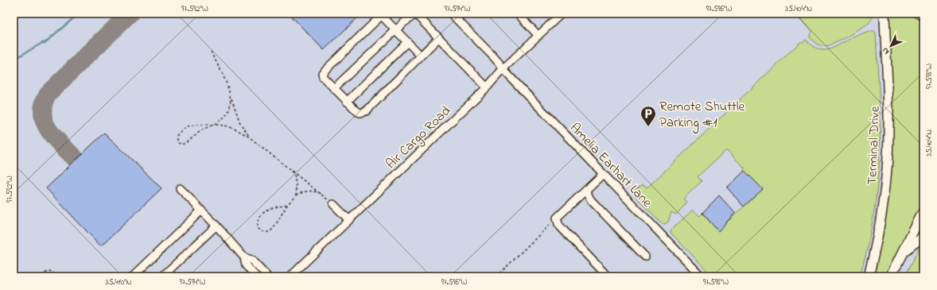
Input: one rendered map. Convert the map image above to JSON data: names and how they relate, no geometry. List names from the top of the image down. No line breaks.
{"streets":{"main road":["Terminal Drive"],"street":["Air Cargo Road","Amelia Earhart Lane"]},"crossings":[["Air Cargo Road","Amelia Earhart Lane"]],"places":{"parking":["Remote Shuttle Parking #1"]},"north":"bottom left","coordinates":["97.592°W","97.594°W","97.596°W","35.404°N","97.598°W","35.410°N"]}
